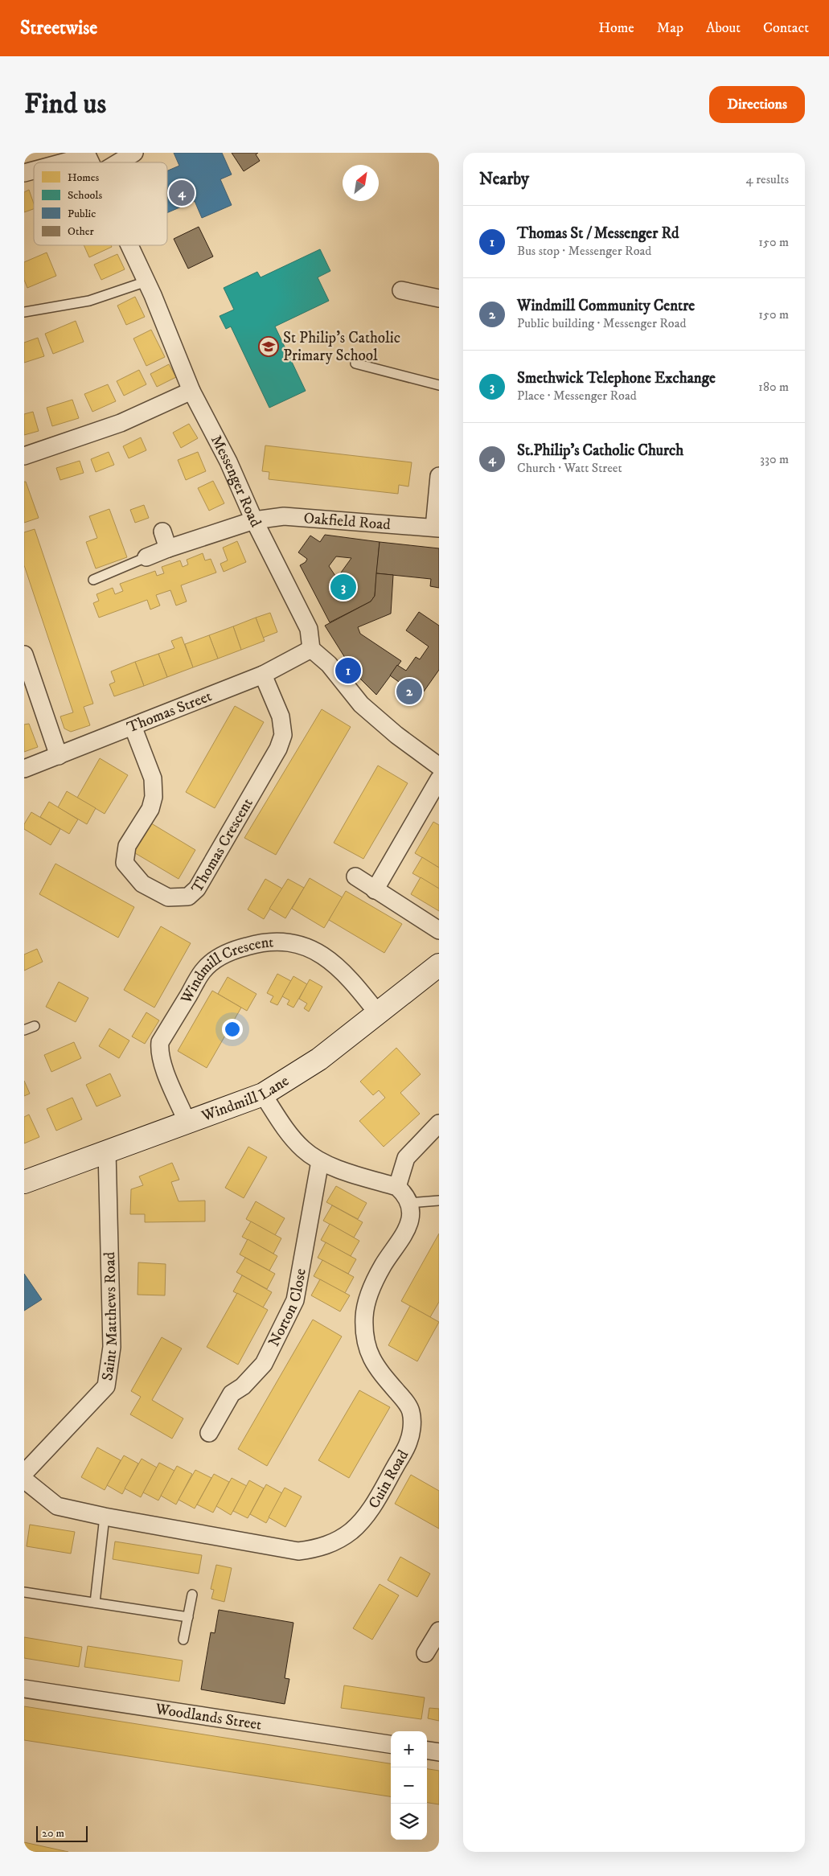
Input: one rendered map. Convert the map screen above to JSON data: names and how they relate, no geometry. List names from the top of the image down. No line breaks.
{"streets":{"main road":["Windmill Lane"],"street":["Messenger Road","Oakfield Road","Thomas Street","Thomas Crescent","Windmill Crescent","Norton Close","Saint Matthews Road","Cuin Road","Woodlands Street"]},"crossings":[["Messenger Road","Oakfield Road"],["Messenger Road","Thomas Street"],["Thomas Street","Thomas Crescent"],["Windmill Crescent","Windmill Lane"],["Windmill Lane","Saint Matthews Road"]],"places":{"school or university":["St Philip's Catholic Primary School"]},"legend":["Homes","Schools","Public","Other"],"scale_bar":"20 m","north":"top right","page":{"header":"Streetwise","nav":["Home","Map","About","Contact"],"buttons":"Directions","title":"Find us","heading":["Nearby","4 results"],"pins":["4","3","1","2"],"list":[{"mark":"1","name":"Thomas St / Messenger Rd","note":"Bus stop · Messenger Road","value":"150 m"},{"mark":"2","name":"Windmill Community Centre","note":"Public building · Messenger Road","value":"150 m"},{"mark":"3","name":"Smethwick Telephone Exchange","note":"Place · Messenger Road","value":"180 m"},{"mark":"4","name":"St.Philip's Catholic Church","note":"Church · Watt Street","value":"330 m"}],"map_buttons":["+","−"],"scale":"20 m"}}
